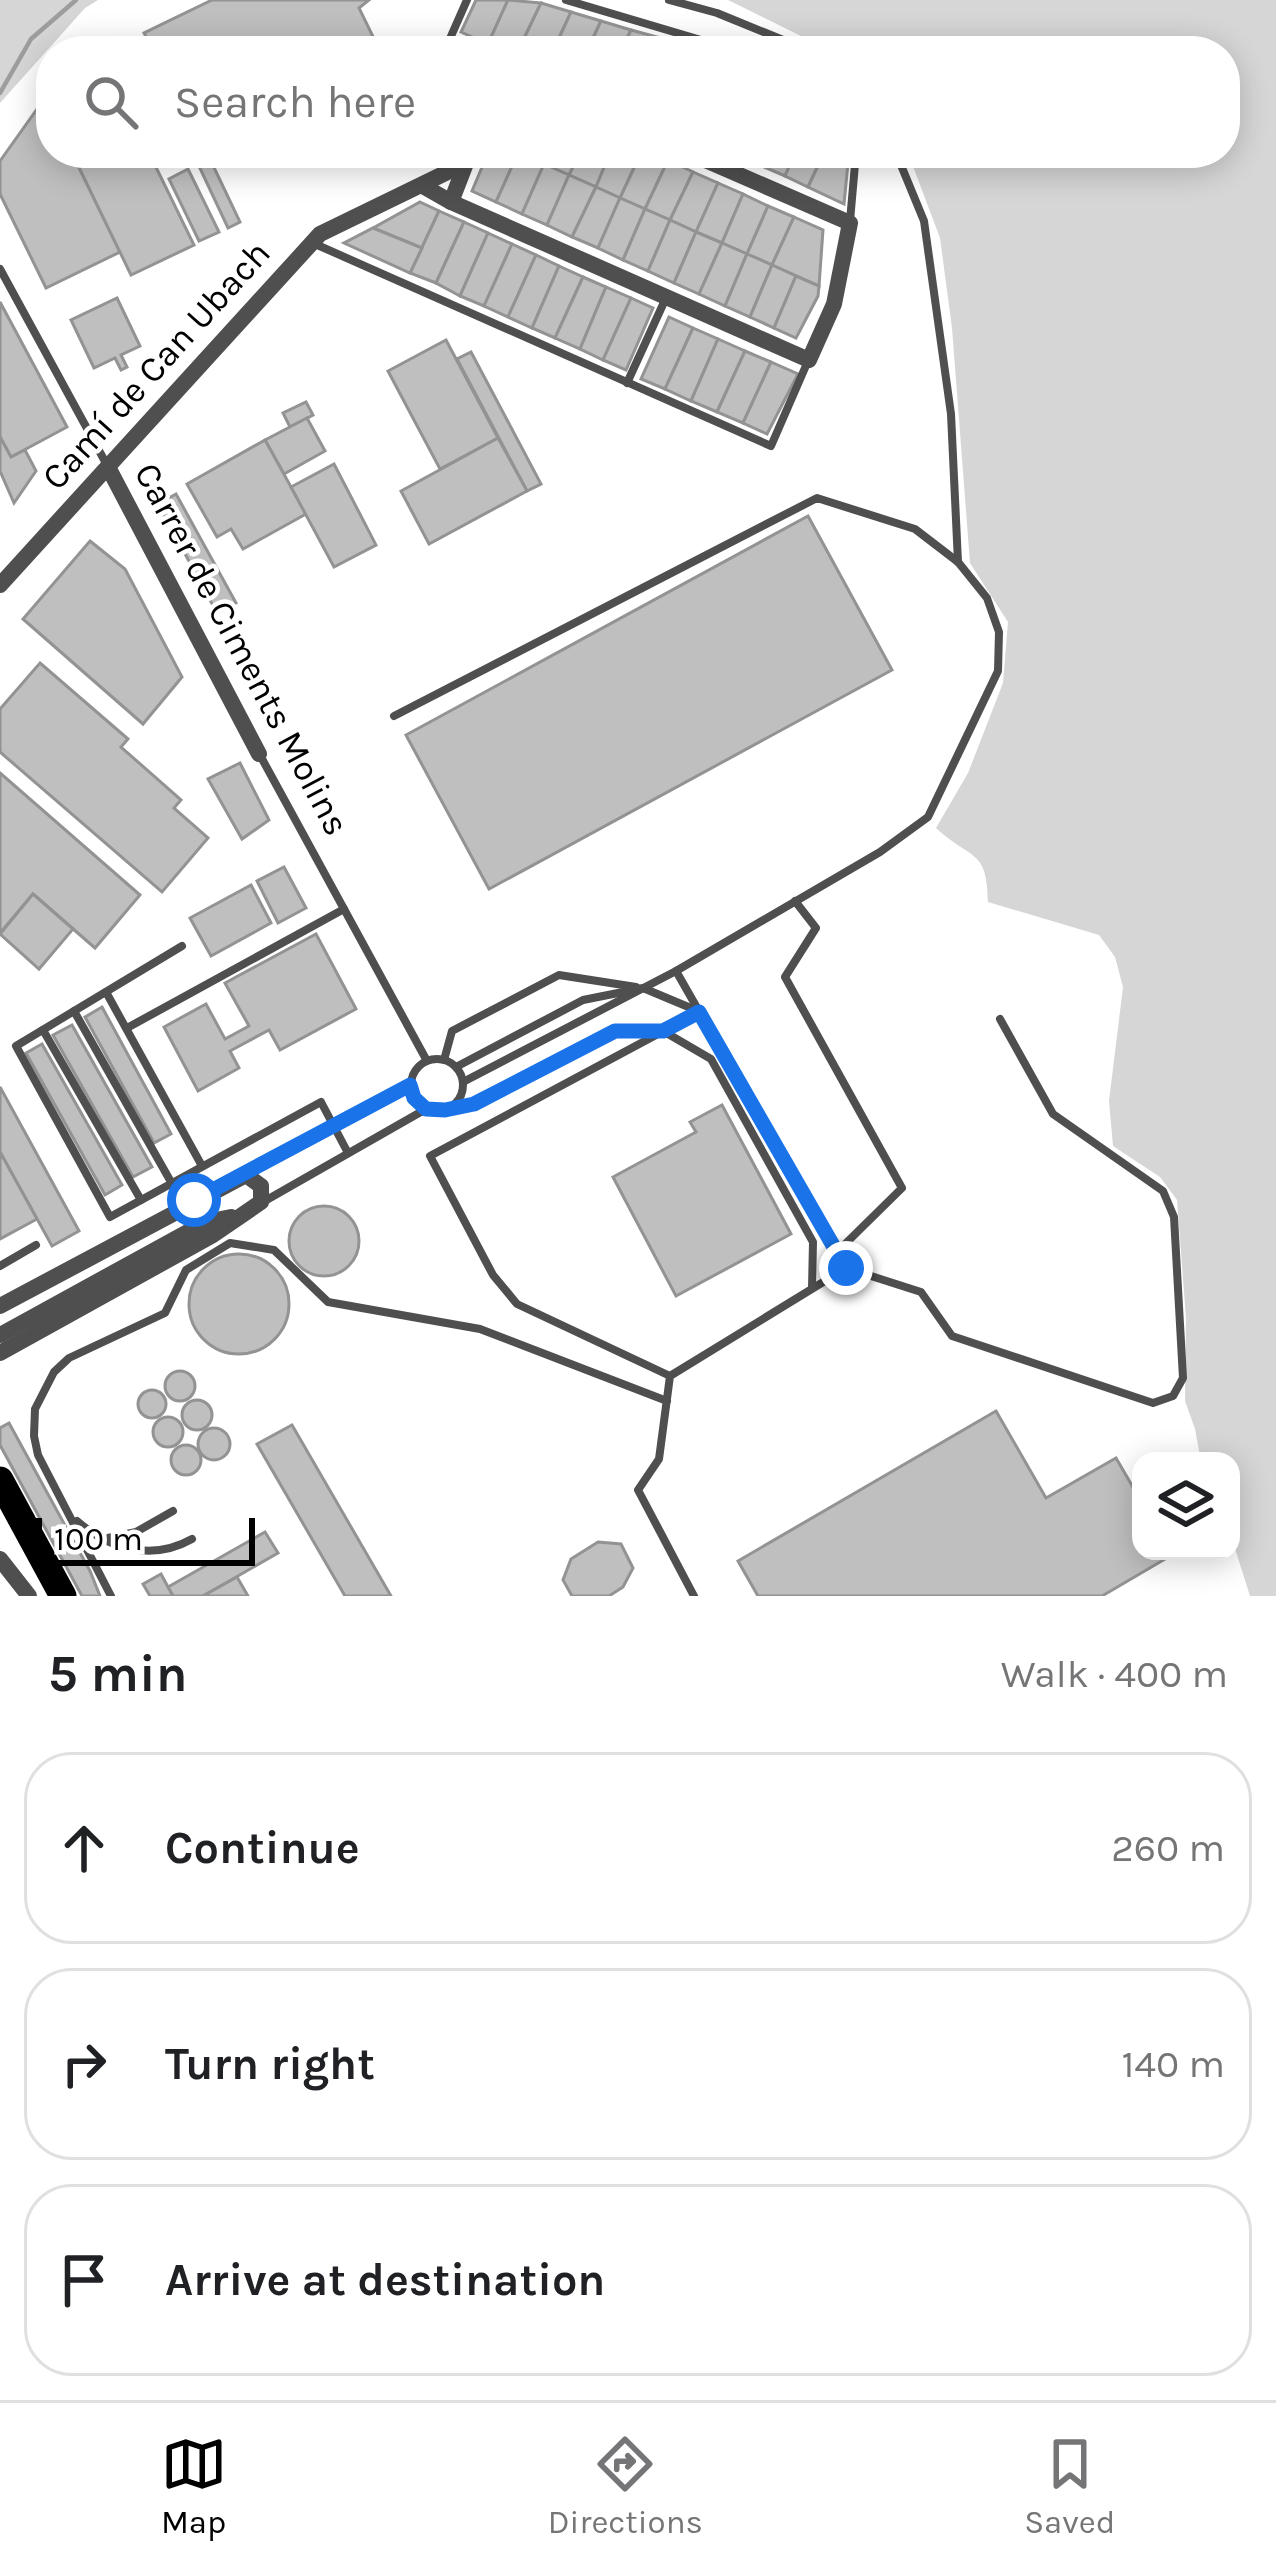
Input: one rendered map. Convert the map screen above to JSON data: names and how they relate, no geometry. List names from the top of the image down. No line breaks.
{"streets":{"street":["Camí de Can Ubach","Carrer de Ciments Molins"]},"crossings":[["Camí de Can Ubach","Carrer de Ciments Molins"]],"scale_bar":"100 m","page":{"search":"Search here","scale":"100 m","heading":["5 min","Walk · 400 m"],"list":[["Continue","260 m"],["Turn right","140 m"],"Arrive at destination"],"nav":["Map","Directions","Saved"]}}
